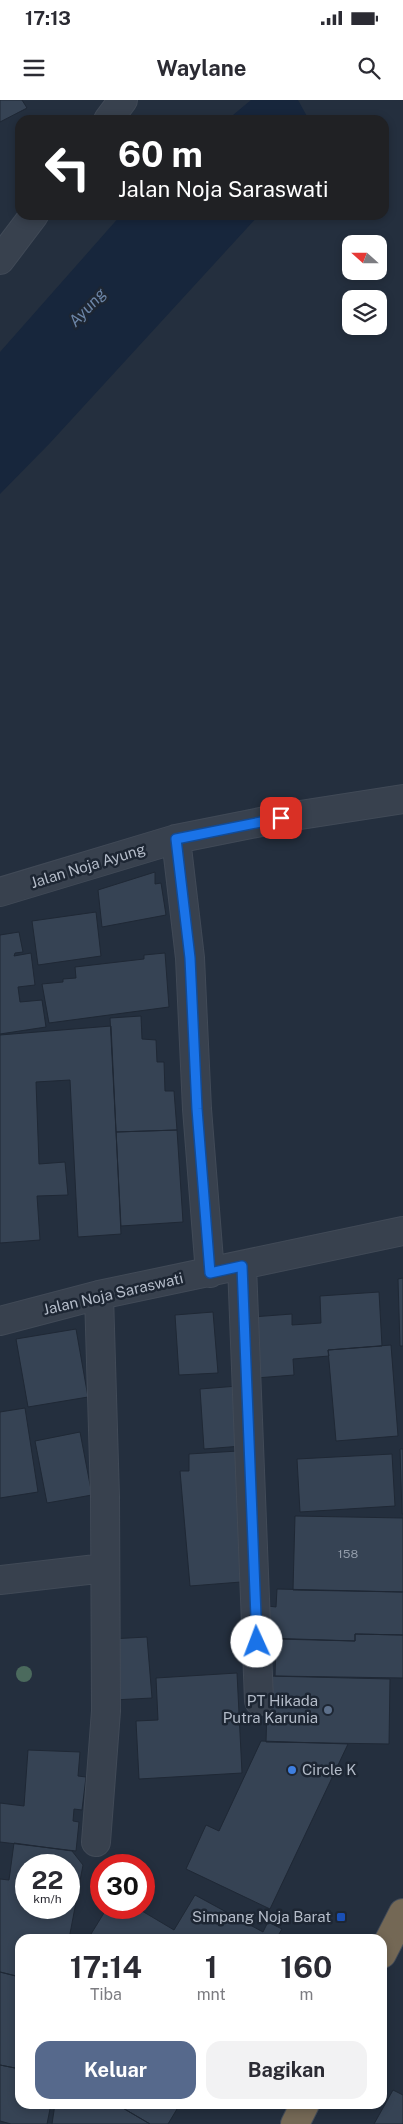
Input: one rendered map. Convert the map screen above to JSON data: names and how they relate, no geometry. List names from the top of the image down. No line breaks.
{"streets":{"street":["Jalan Noja Ayung","Jalan Noja Saraswati"]},"water":["Ayung"],"places":{"other":["PT Hikada Putra Karunia","Circle K"],"transit":["Simpang Noja Barat"]},"house_numbers":["158"],"north":"left","page":{"status":"17:13","header":"Waylane","turn":["60 m","Jalan Noja Saraswati"],"speed":"22 km/h","limit":"30","eta":["17:14","Tiba","1","mnt","160","m"],"buttons":["Keluar","Bagikan"]}}
